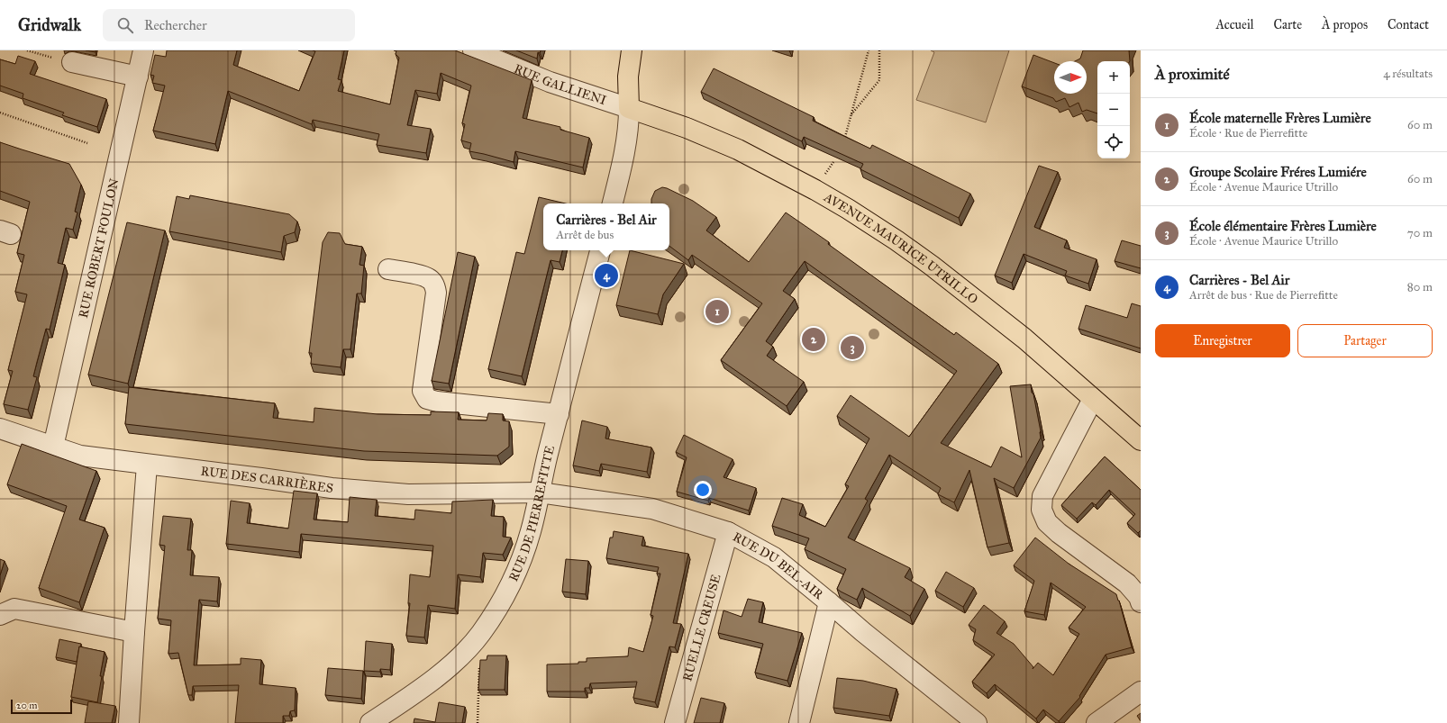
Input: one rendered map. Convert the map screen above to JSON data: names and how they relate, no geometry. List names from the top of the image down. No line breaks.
{"streets":{"main road":["AVENUE MAURICE UTRILLO"],"street":["RUE GALLIENI","RUE ROBERT FOULON","RUE DES CARRIÈRES","RUE DE PIERREFITTE","RUE DU BEL-AIR","RUELLE CREUSE"]},"crossings":[["RUE GALLIENI","AVENUE MAURICE UTRILLO"],["RUE ROBERT FOULON","RUE DES CARRIÈRES"],["RUE DES CARRIÈRES","RUE DE PIERREFITTE"],["RUE DES CARRIÈRES","RUE DU BEL-AIR"],["RUE DE PIERREFITTE","RUE DU BEL-AIR"],["RUE DU BEL-AIR","RUELLE CREUSE"]],"scale_bar":"20 m","north":"right","page":{"header":"Gridwalk","search":"Rechercher","nav":["Accueil","Carte","À propos","Contact"],"heading":["À proximité","4 résultats"],"map_buttons":["+","−"],"list":[{"mark":"1","name":"École maternelle Frères Lumière","note":"École · Rue de Pierrefitte","value":"60 m"},{"mark":"2","name":"Groupe Scolaire Fréres Lumiére","note":"École · Avenue Maurice Utrillo","value":"60 m"},{"mark":"3","name":"École élémentaire Frères Lumière","note":"École · Avenue Maurice Utrillo","value":"70 m"},{"mark":"4","name":"Carrières - Bel Air","note":"Arrêt de bus · Rue de Pierrefitte","value":"80 m"}],"popup":["Carrières - Bel Air","Arrêt de bus"],"pins":["4","1","2","3"],"buttons":["Enregistrer","Partager"],"scale":"20 m"}}
